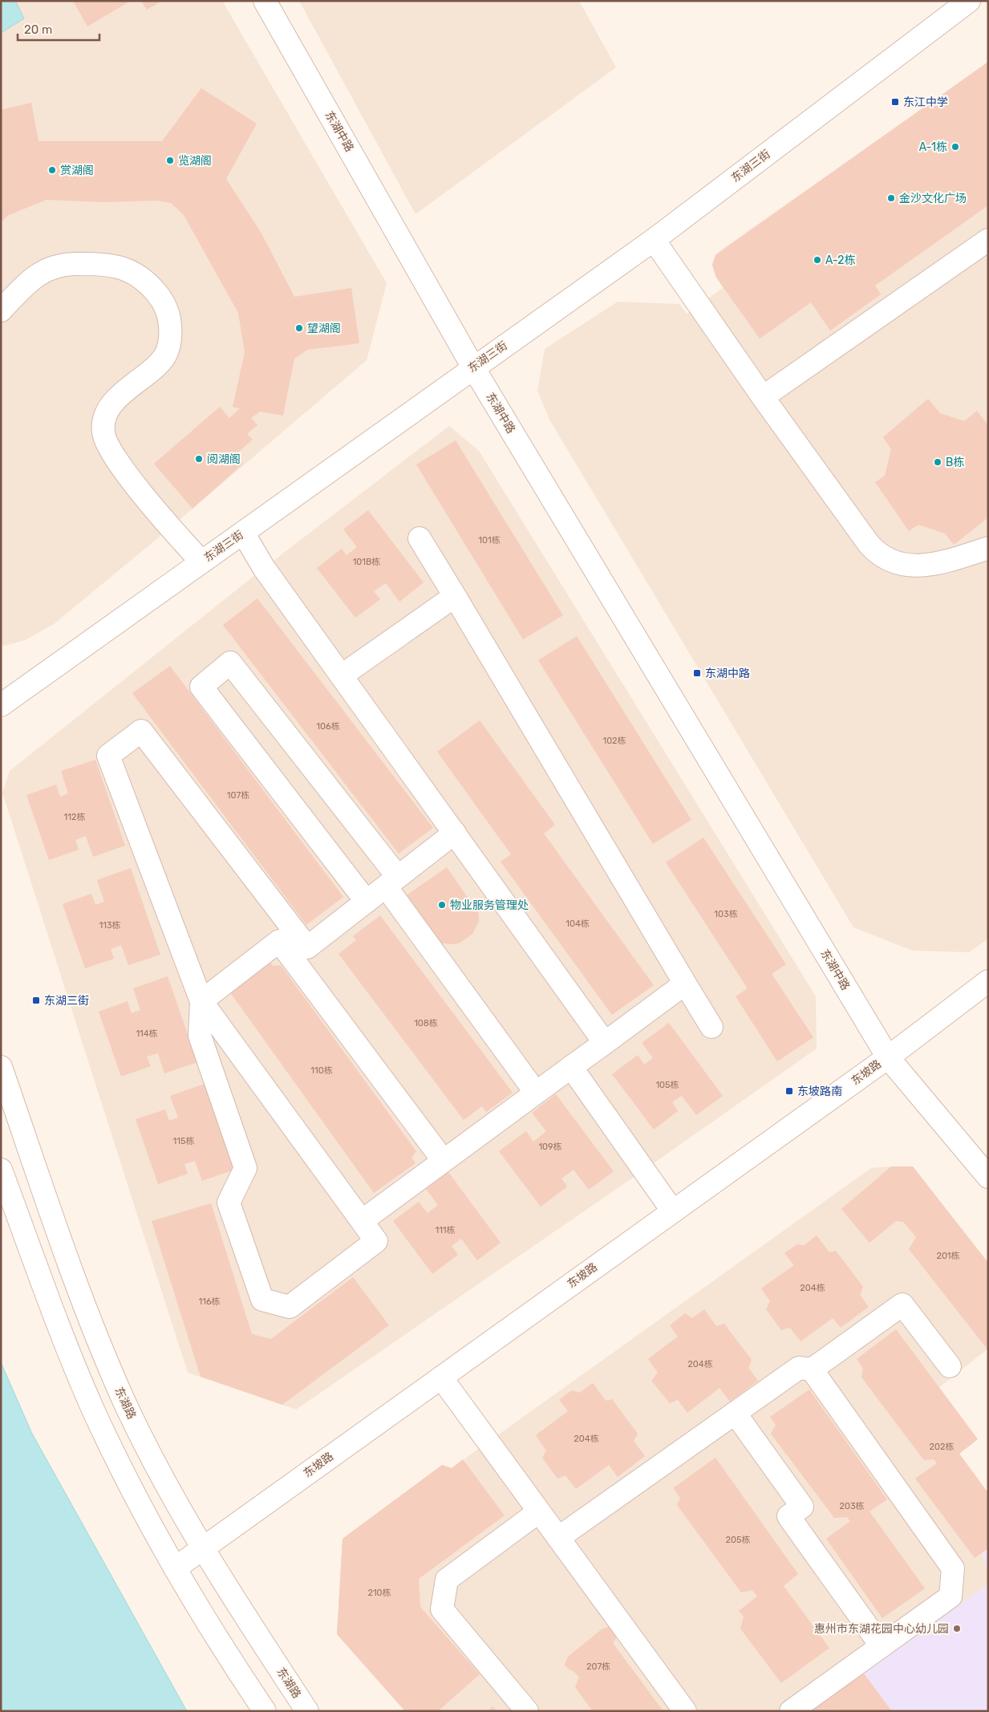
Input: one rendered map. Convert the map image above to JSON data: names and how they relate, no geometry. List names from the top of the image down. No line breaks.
{"streets":{"street":["东湖中路","东湖三街","东坡路","东湖路"]},"crossings":[["东湖中路","东湖三街"],["东湖中路","东坡路"],["东坡路","东湖路"]],"places":{"transit":["东江中学","东湖中路","东湖三街","东坡路南"],"other":["A-1栋","览湖阁","赏湖阁","金沙文化广场","A-2栋","望湖阁","阅湖阁","B栋","物业服务管理处","惠州市东湖花园中心幼儿园"]},"house_numbers":["101栋","101B栋","106栋","102栋","107栋","112栋","103栋","104栋","113栋","108栋","114栋","110栋","105栋","115栋","109栋","111栋","201栋","204栋","116栋","204栋","204栋","202栋","203栋","205栋","210栋","207栋"],"scale_bar":"20 m"}
